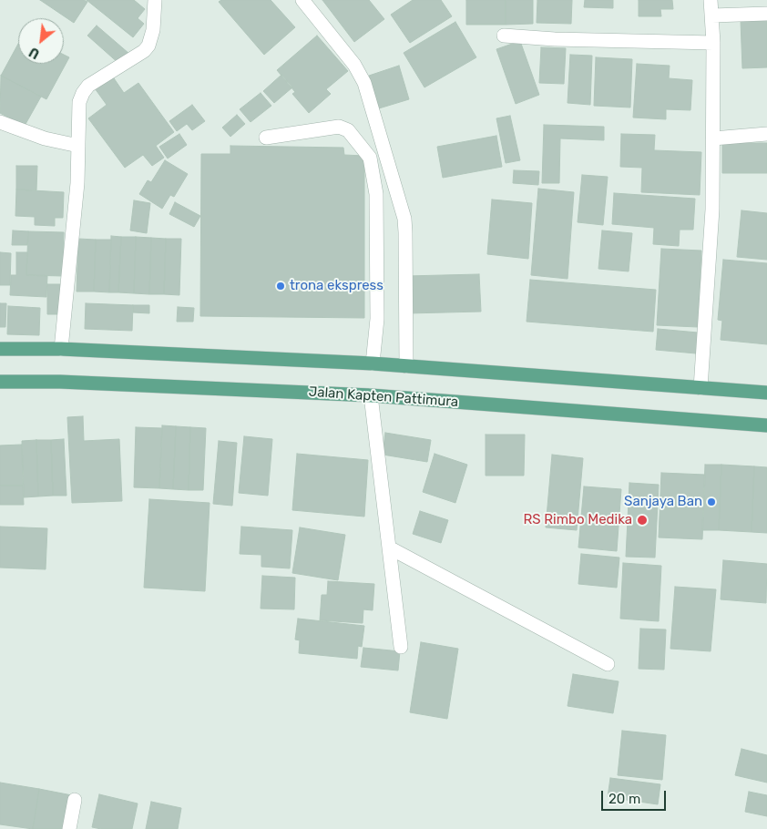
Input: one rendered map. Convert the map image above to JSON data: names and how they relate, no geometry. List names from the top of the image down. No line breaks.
{"streets":{"main road":["Jalan Kapten Pattimura"]},"places":["trona ekspress","Sanjaya Ban","RS Rimbo Medika"],"scale_bar":"20 m","north":"bottom left"}
